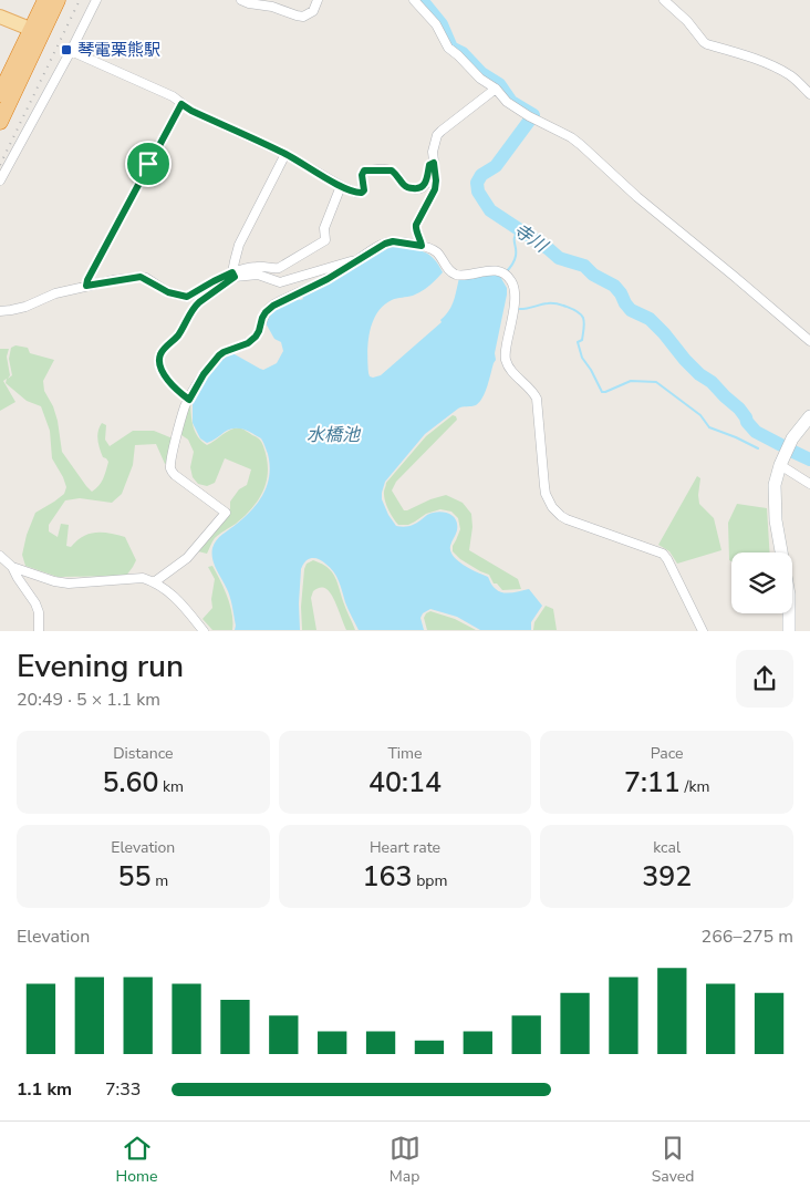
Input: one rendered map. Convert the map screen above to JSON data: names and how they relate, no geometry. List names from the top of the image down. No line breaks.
{"water":["寺川","水橋池"],"places":{"transit":["琴電栗熊駅"]},"page":{"heading":["Evening run","20:49 · 5 × 1.1 km"],"stats":[["Distance","5.60 km"],["Time","40:14"],["Pace","7:11 /km"],["Elevation","55 m"],["Heart rate","163 bpm"],["kcal","392"]],"chart":["Elevation","266–275 m"],"list":[{"name":"1.1 km","note":"7:33"}],"tabs":["Home","Map","Saved"]}}
